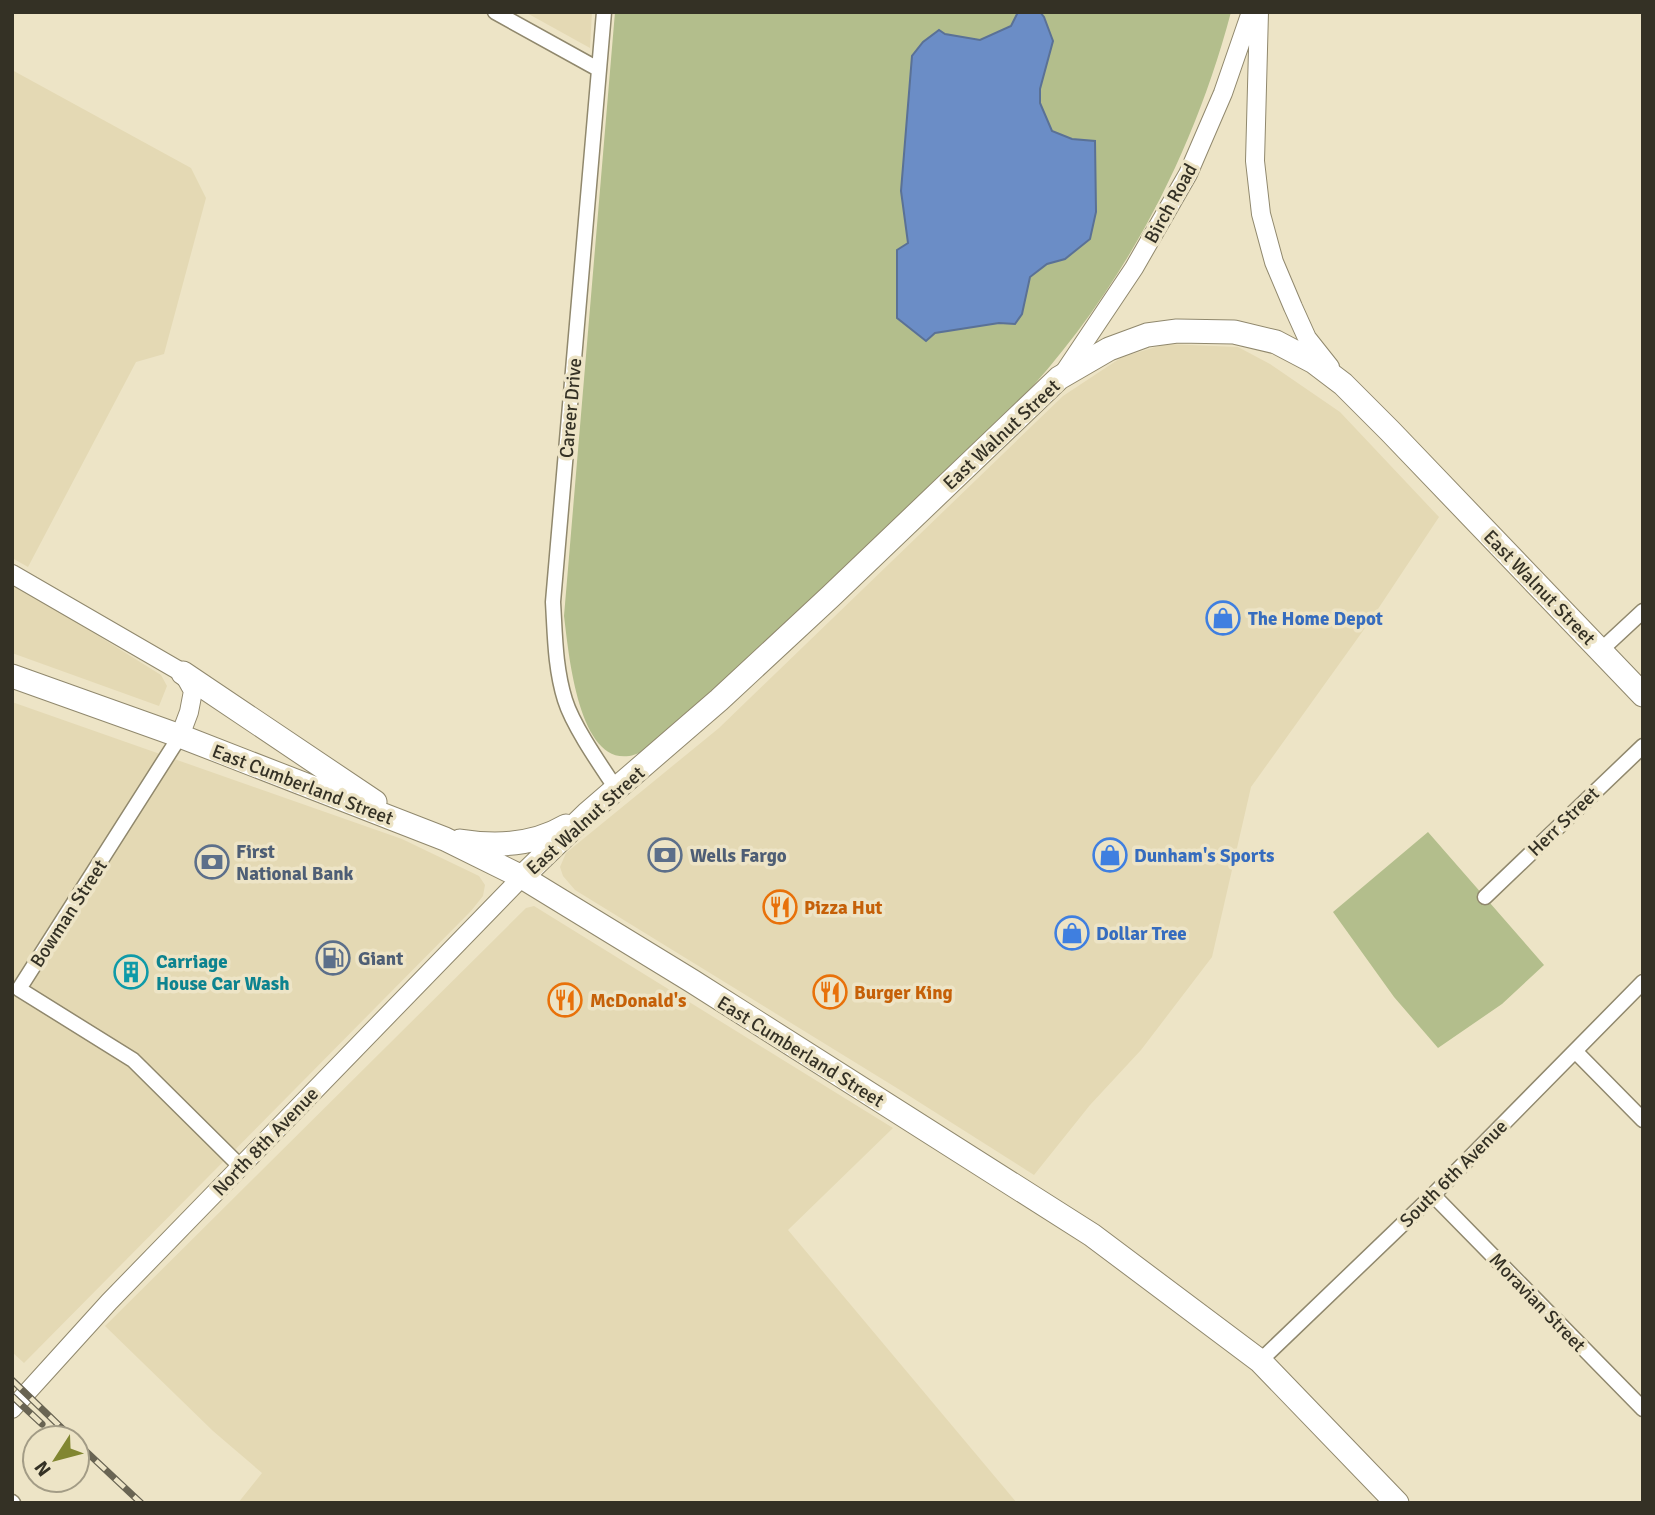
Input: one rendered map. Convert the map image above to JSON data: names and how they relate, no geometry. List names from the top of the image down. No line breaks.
{"streets":{"highway":["East Walnut Street","East Cumberland Street"],"street":["Birch Road","Career Drive","Herr Street","Bowman Street","North 8th Avenue","South 6th Avenue","Moravian Street"]},"crossings":[["Birch Road","East Walnut Street"],["Career Drive","East Walnut Street"],["East Walnut Street","East Cumberland Street"],["East Walnut Street","North 8th Avenue"],["East Cumberland Street","Bowman Street"],["East Cumberland Street","North 8th Avenue"],["East Cumberland Street","South 6th Avenue"],["Bowman Street","North 8th Avenue"],["South 6th Avenue","Moravian Street"]],"places":{"shop":["The Home Depot","Dunham's Sports","Dollar Tree"],"bank":["Wells Fargo","First National Bank"],"restaurant":["Pizza Hut","Burger King","McDonald's"],"fuel station":["Giant"],"building":["Carriage House Car Wash"]},"north":"bottom left"}
